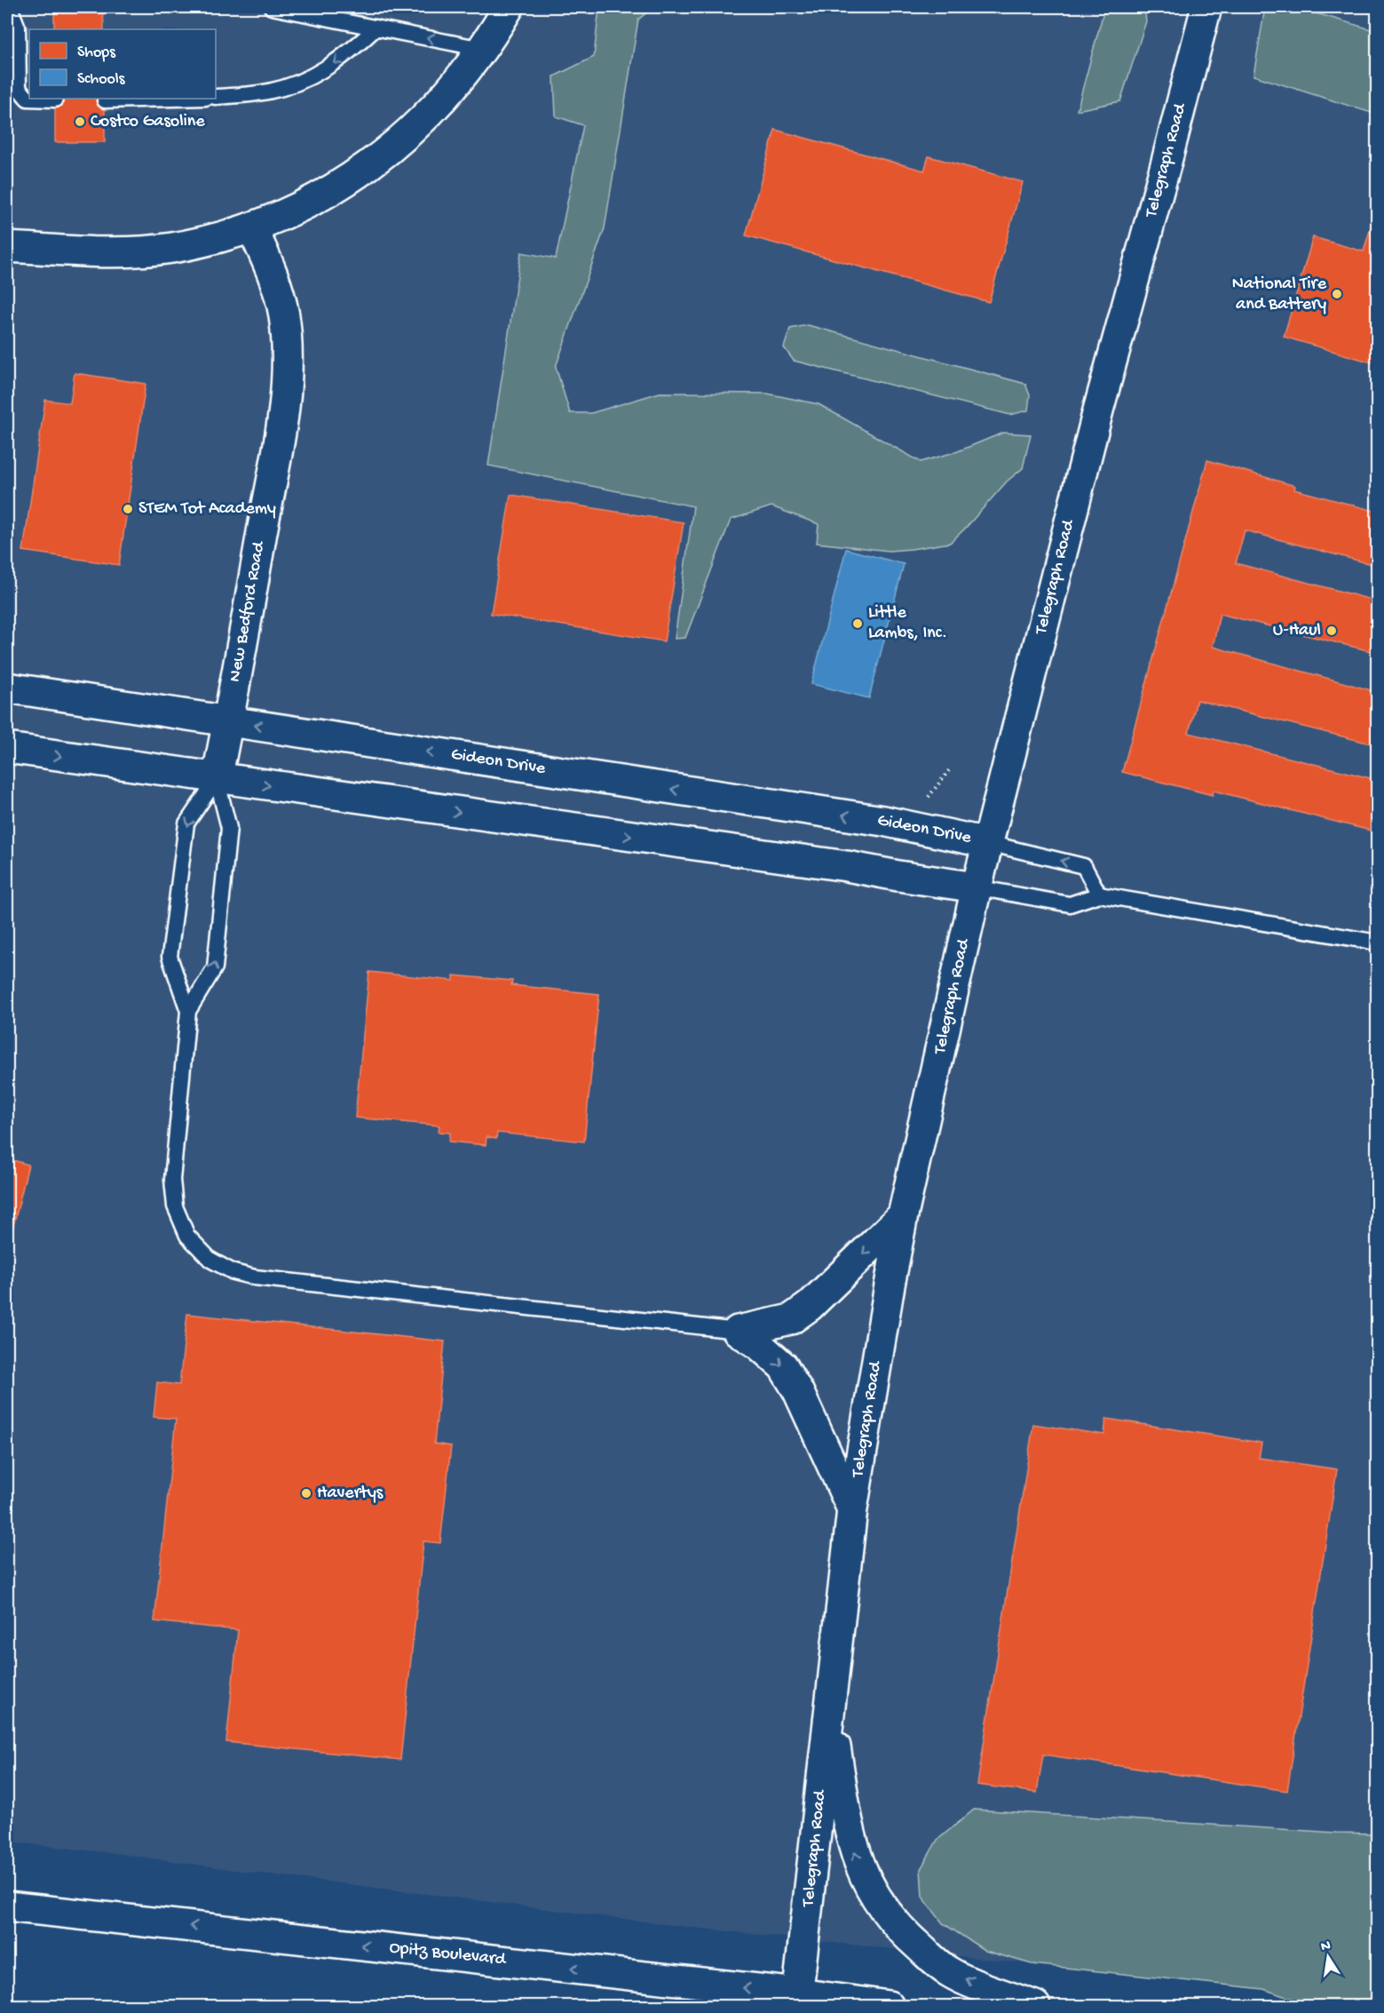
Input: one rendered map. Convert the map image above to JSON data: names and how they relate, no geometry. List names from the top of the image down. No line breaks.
{"streets":{"main road":["Telegraph Road","New Bedford Road","Gideon Drive","Opitz Boulevard"]},"crossings":[["Telegraph Road","Gideon Drive"],["Telegraph Road","Opitz Boulevard"],["New Bedford Road","Gideon Drive"]],"one_way":["Opitz Boulevard"],"places":["Costco Gasoline","National Tire and Battery","STEM Tot Academy","Little Lambs, Inc.","U-Haul","Havertys"],"legend":["Shops","Schools"],"north":"top"}
